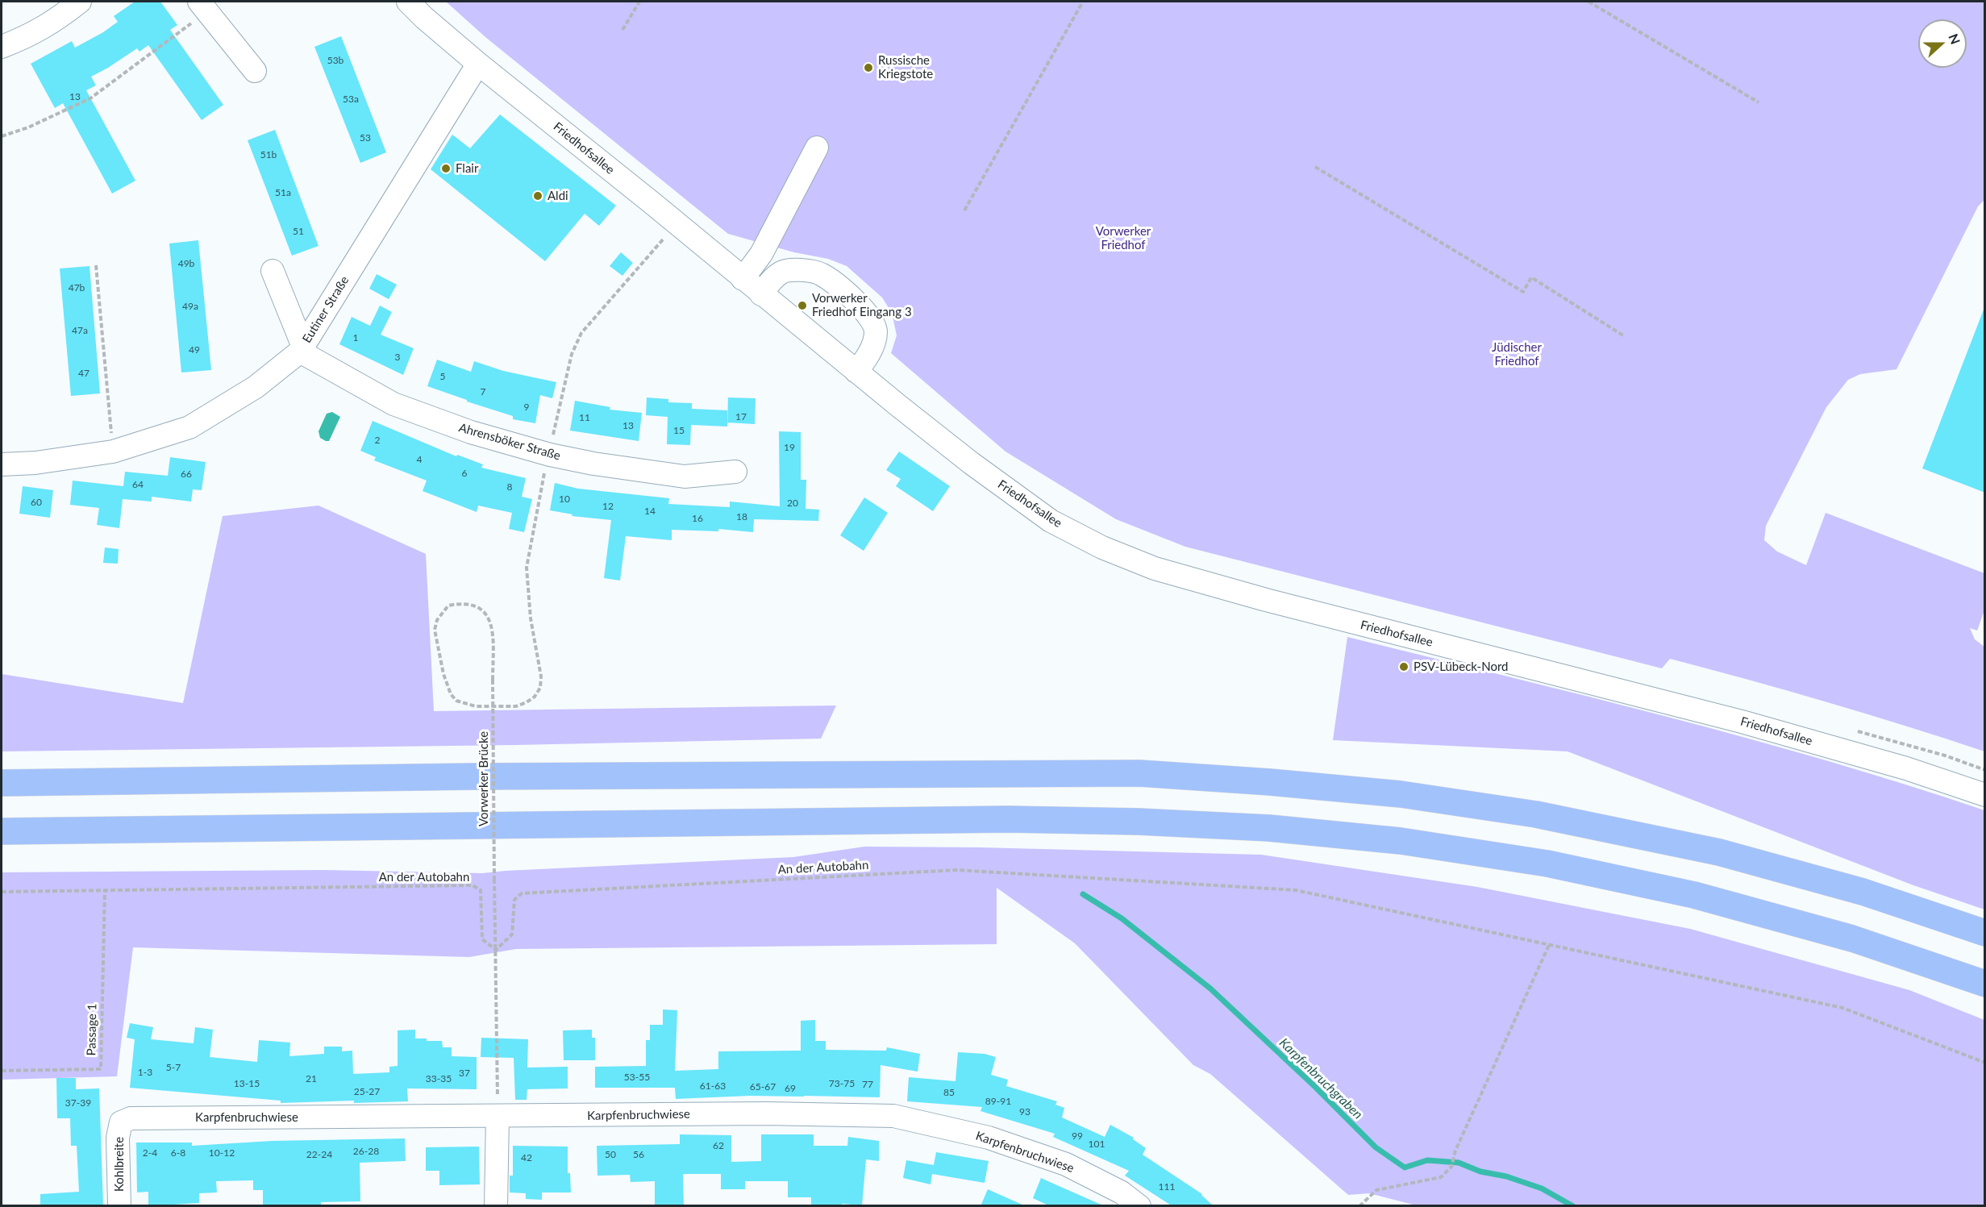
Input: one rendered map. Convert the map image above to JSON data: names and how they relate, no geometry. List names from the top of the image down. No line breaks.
{"streets":{"street":["Friedhofsallee","Eutiner Straße","Ahrensböker Straße","Karpfenbruchwiese","Kohlbreite"],"path":["Vorwerker Brücke","An der Autobahn","Passage 1"]},"crossings":[["Friedhofsallee","Eutiner Straße"],["Eutiner Straße","Ahrensböker Straße"],["Ahrensböker Straße","Vorwerker Brücke"],["Vorwerker Brücke","An der Autobahn"],["Vorwerker Brücke","Karpfenbruchwiese"],["An der Autobahn","Passage 1"],["Karpfenbruchwiese","Kohlbreite"]],"water":["Karpfenbruchgraben"],"parks":["Vorwerker Friedhof","Jüdischer Friedhof"],"places":["Russische Kriegstote","Flair","Aldi","Vorwerker Friedhof Eingang 3","PSV-Lübeck-Nord"],"house_numbers":["53b","13","53a","53","51b","51a","51","49b","47b","49a","47a","1","49","3","47","5","7","9","17","11","13","15","2","19","4","6","66","64","8","10","60","20","12","14","18","16","5-7","1-3","37","53-55","21","33-35","13-15","73-75","77","61-63","65-67","69","25-27","85","89-91","37-39","93","99","101","62","26-28","2-4","6-8","10-12","22-24","50","56","42","111"],"north":"right"}
